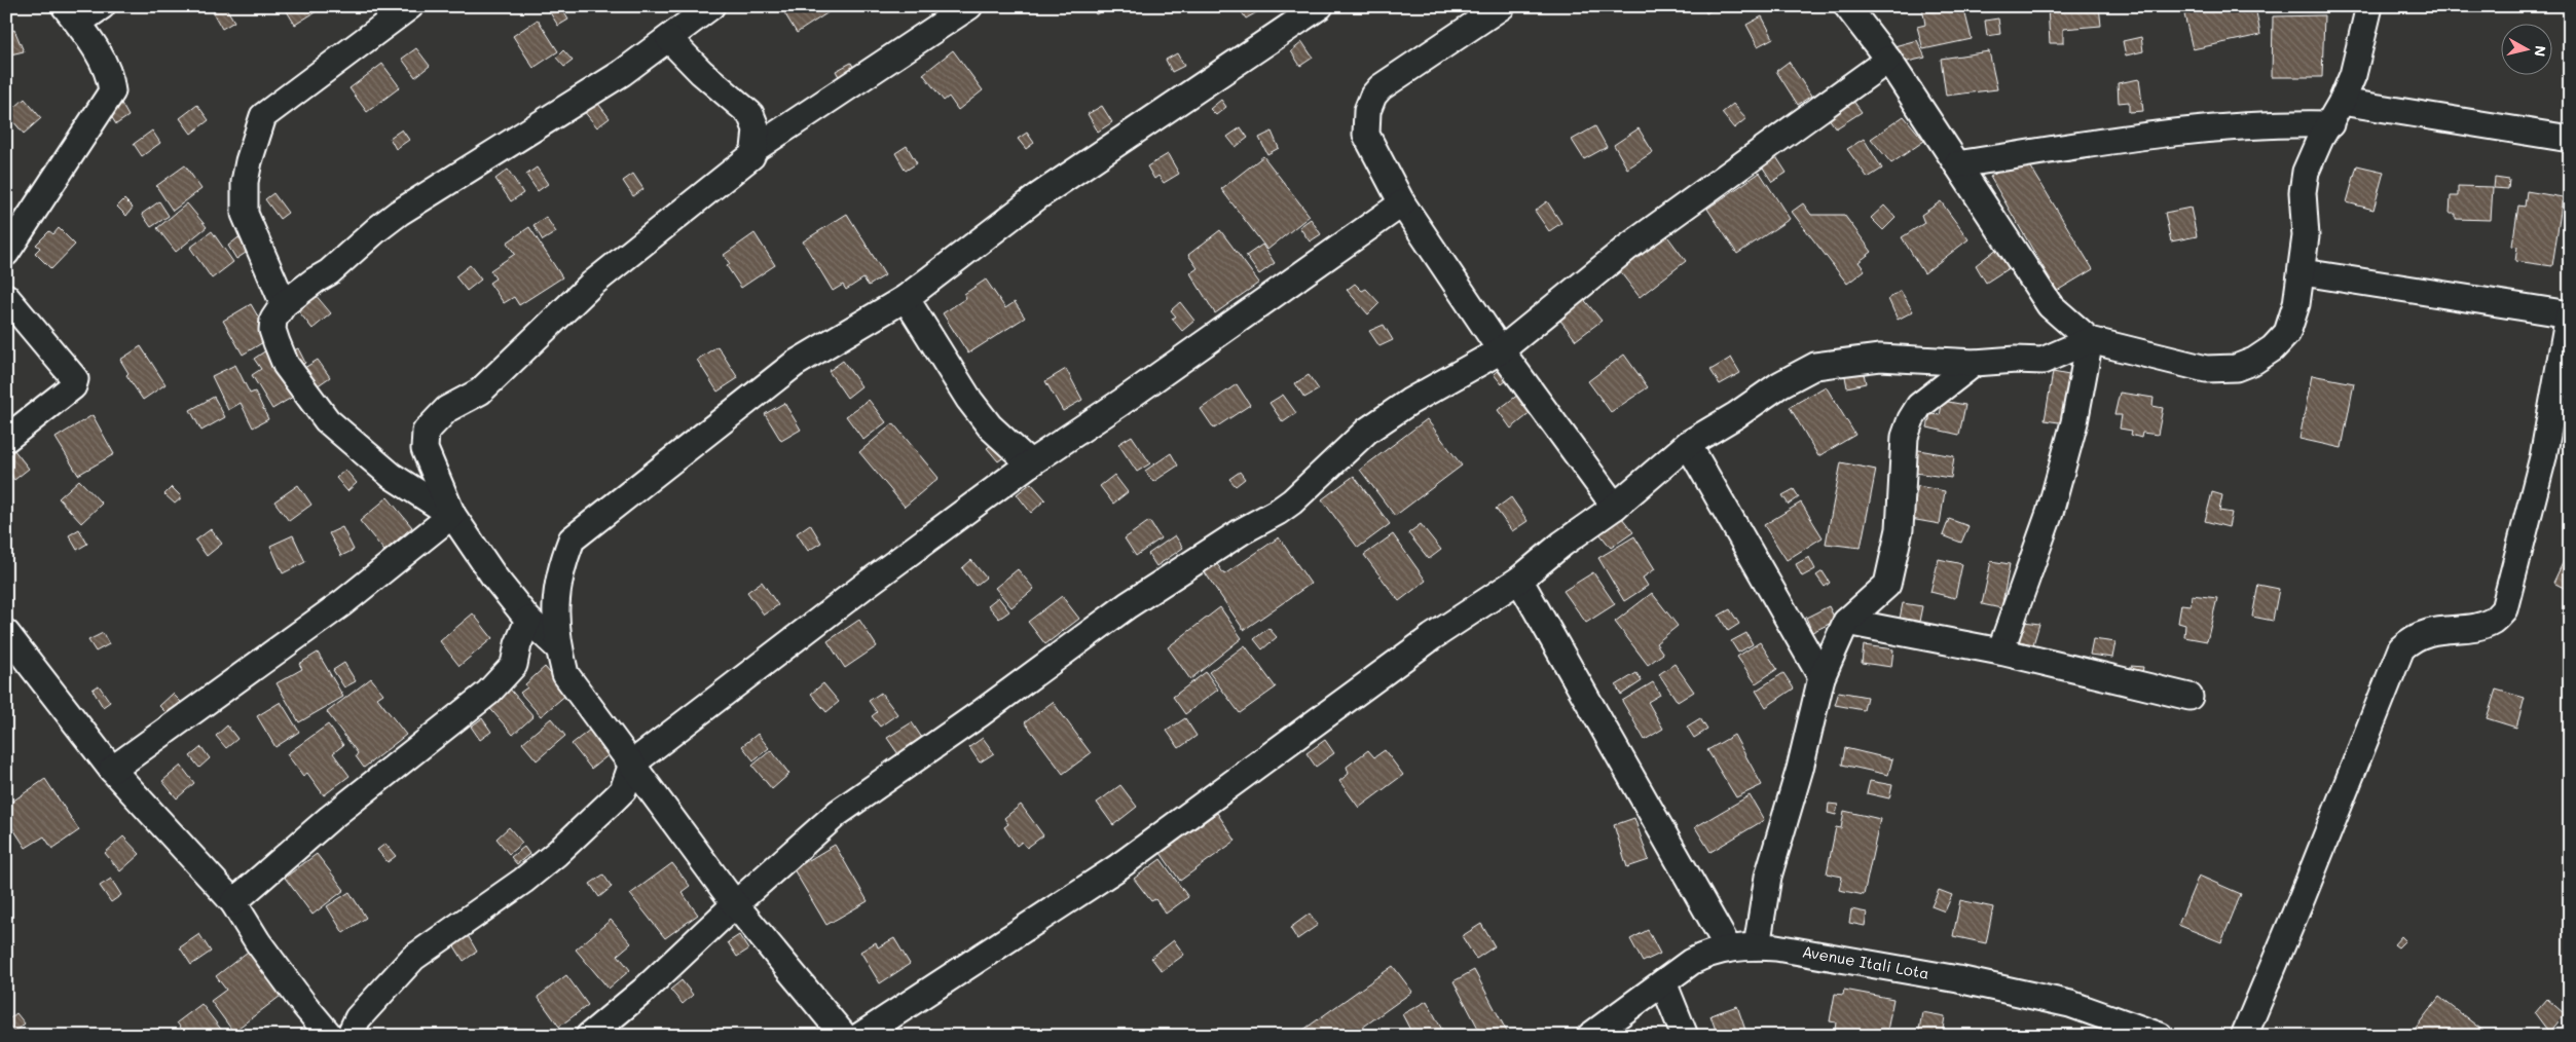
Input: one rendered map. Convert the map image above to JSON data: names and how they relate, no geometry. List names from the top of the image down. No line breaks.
{"streets":{"street":["Avenue Itali Lota"]},"north":"right"}
